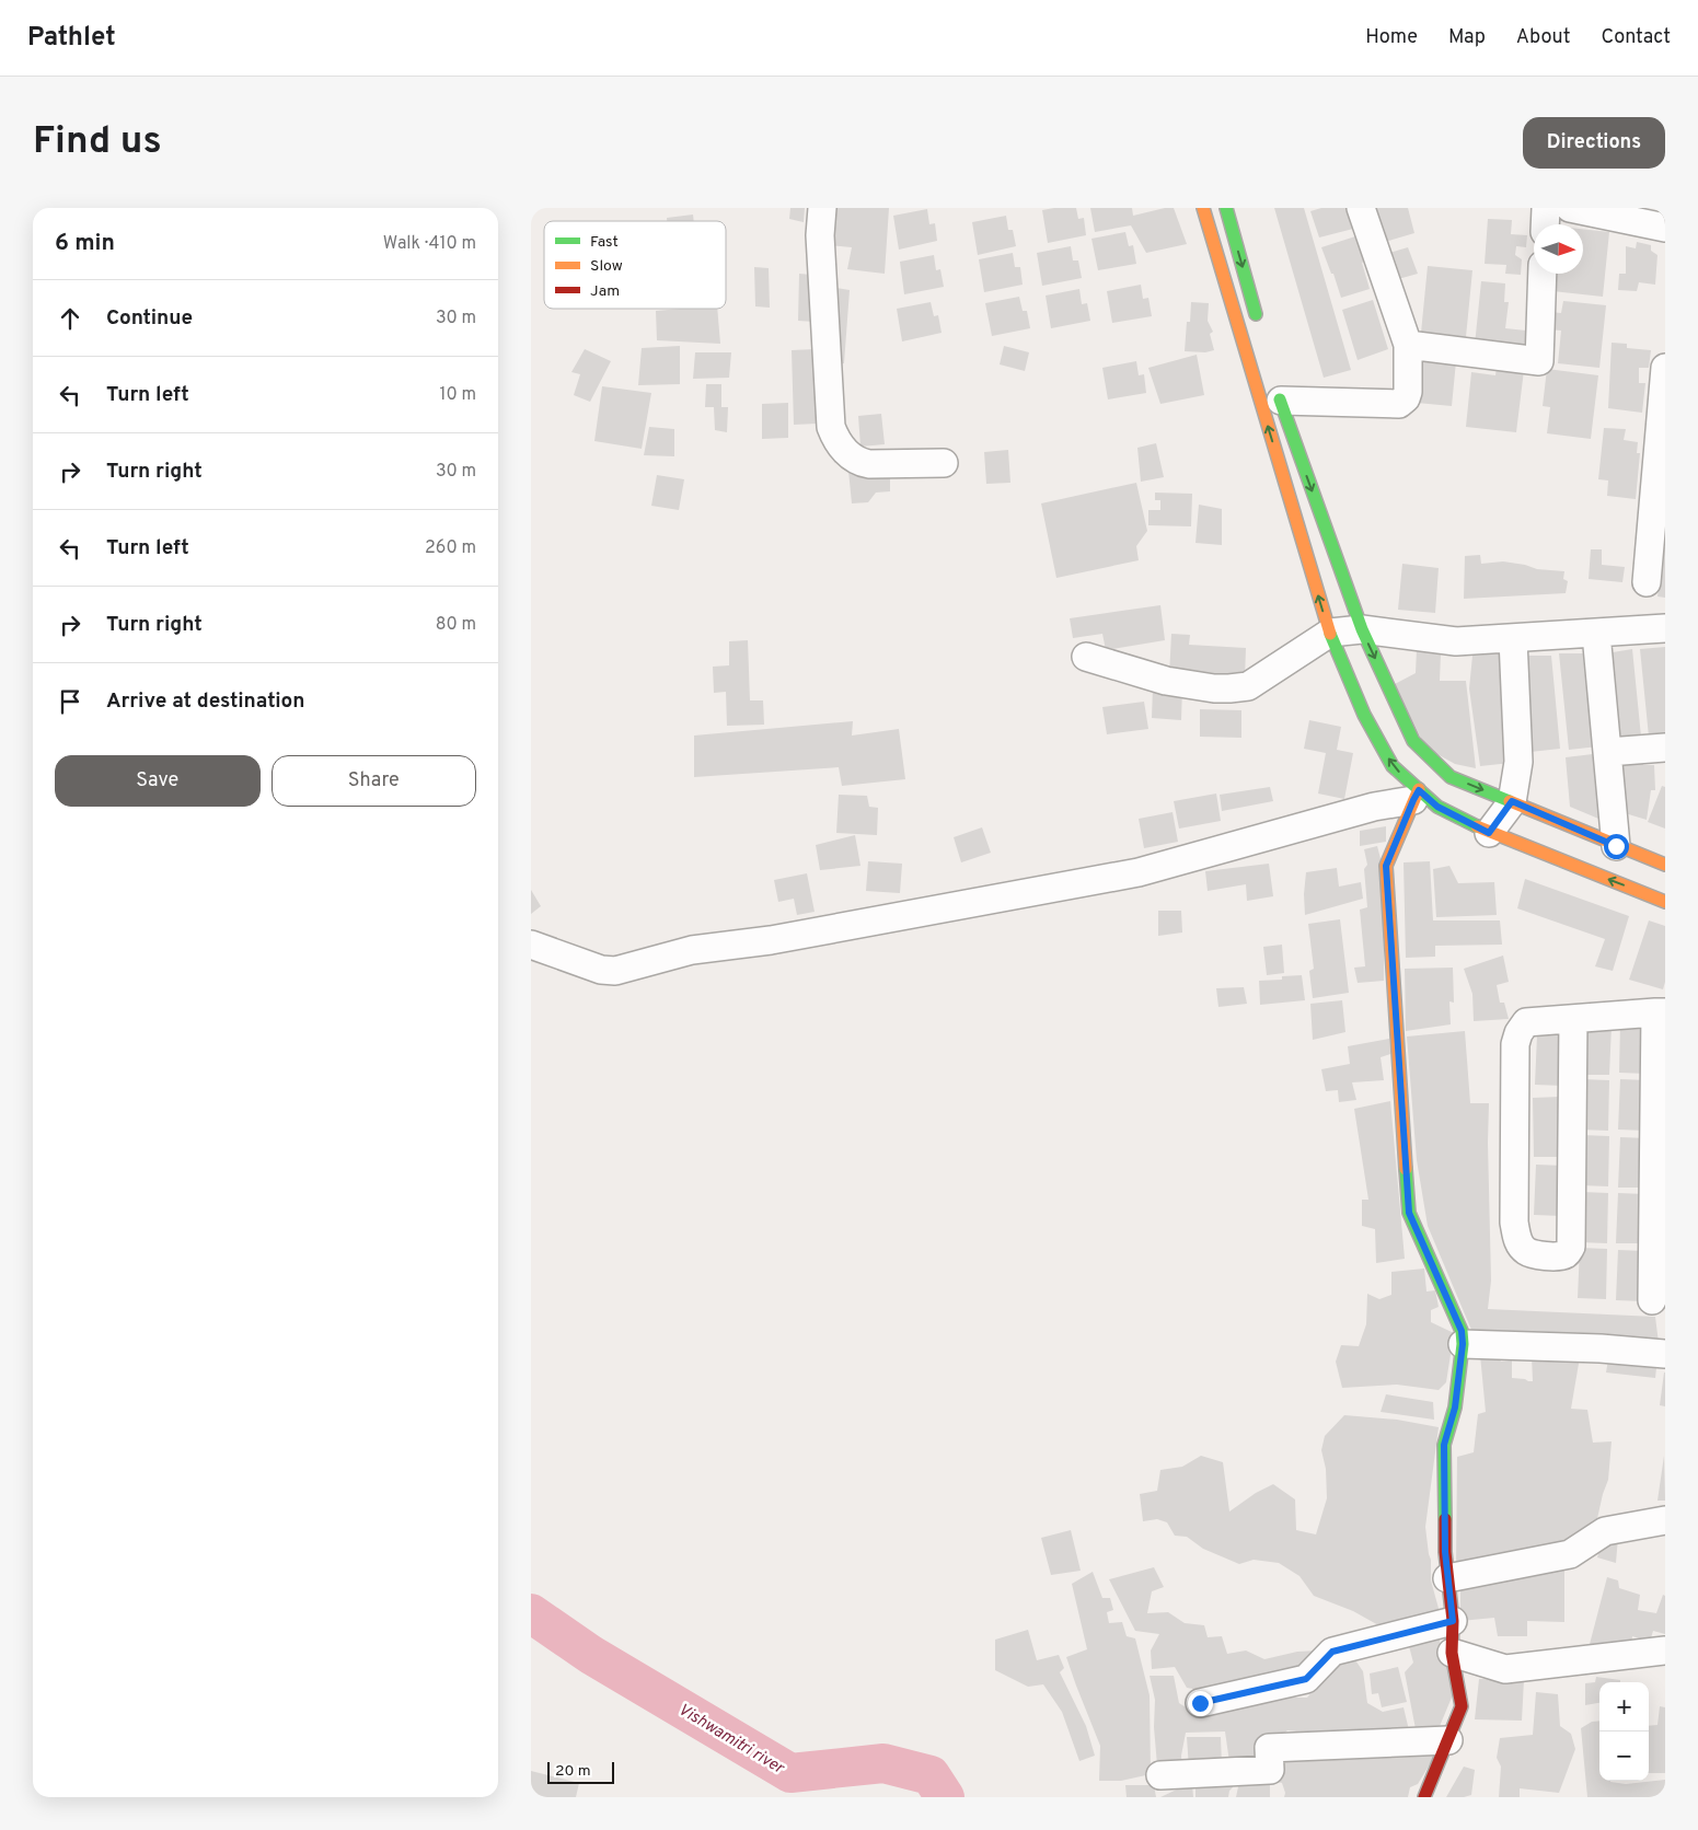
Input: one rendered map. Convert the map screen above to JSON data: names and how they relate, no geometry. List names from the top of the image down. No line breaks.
{"water":["Vishwamitri river"],"legend":["Fast","Slow","Jam"],"scale_bar":"20 m","north":"right","page":{"header":"Pathlet","nav":["Home","Map","About","Contact"],"buttons":["Directions",["Save","Share"]],"title":"Find us","heading":["6 min","Walk · 410 m"],"list":[["Continue","30 m"],["Turn left","10 m"],["Turn right","30 m"],["Turn left","260 m"],["Turn right","80 m"],"Arrive at destination"],"map_buttons":["+","−"],"scale":"20 m"}}
